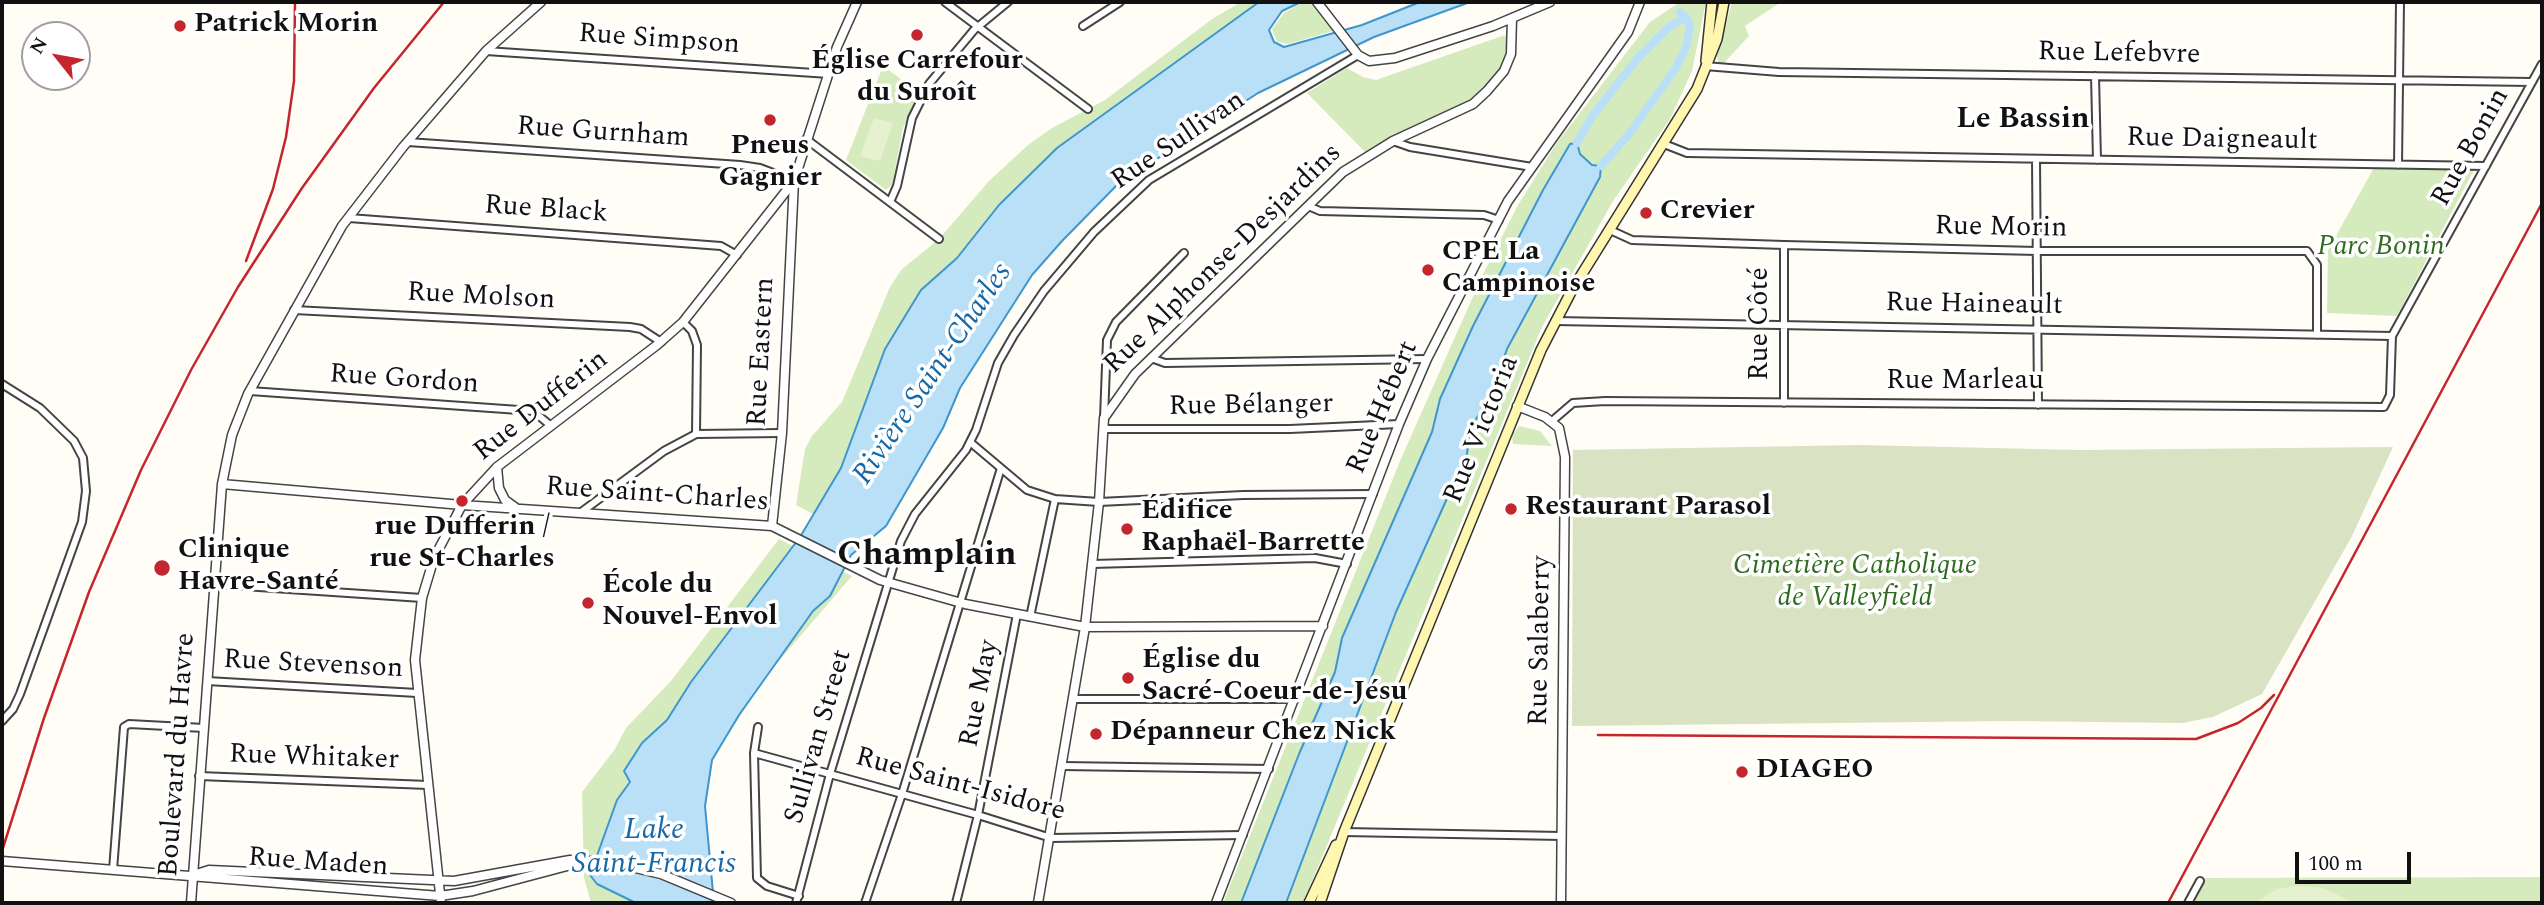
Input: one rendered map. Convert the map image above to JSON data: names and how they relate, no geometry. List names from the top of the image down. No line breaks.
{"streets":{"main road":["Rue Victoria"],"street":["Rue Simpson","Rue Lefebvre","Rue Gurnham","Rue Daigneault","Rue Sullivan","Rue Bonin","Rue Black","Rue Morin","Rue Alphonse-Desjardins","Rue Molson","Rue Haineault","Rue Côté","Rue Eastern","Rue Gordon","Rue Marleau","Rue Dufferin","Rue Bélanger","Rue Hébert","Rue Saint-Charles","Rue Salaberry","Rue Stevenson","Rue May","Sullivan Street","Boulevard du Havre","Rue Whitaker","Rue Saint-Isidore","Rue Maden"]},"crossings":[["Rue Simpson","Rue Dufferin"],["Rue Simpson","Boulevard du Havre"],["Rue Lefebvre","Rue Bonin"],["Rue Lefebvre","Rue Victoria"],["Rue Gurnham","Rue Eastern"],["Rue Gurnham","Rue Dufferin"],["Rue Gurnham","Boulevard du Havre"],["Rue Daigneault","Rue Bonin"],["Rue Daigneault","Rue Victoria"],["Rue Sullivan","Rue Saint-Charles"],["Rue Sullivan","Sullivan Street"],["Rue Bonin","Rue Haineault"],["Rue Bonin","Rue Marleau"],["Rue Black","Rue Dufferin"],["Rue Black","Boulevard du Havre"],["Rue Morin","Rue Haineault"],["Rue Morin","Rue Côté"],["Rue Morin","Rue Victoria"],["Rue Alphonse-Desjardins","Rue Bélanger"],["Rue Alphonse-Desjardins","Rue Saint-Charles"],["Rue Alphonse-Desjardins","Rue Saint-Isidore"],["Rue Molson","Rue Dufferin"],["Rue Molson","Boulevard du Havre"],["Rue Haineault","Rue Côté"],["Rue Haineault","Rue Victoria"],["Rue Côté","Rue Marleau"],["Rue Eastern","Rue Dufferin"],["Rue Eastern","Rue Saint-Charles"],["Rue Gordon","Rue Dufferin"],["Rue Gordon","Boulevard du Havre"],["Rue Marleau","Rue Salaberry"],["Rue Dufferin","Rue Saint-Charles"],["Rue Dufferin","Rue Stevenson"],["Rue Dufferin","Rue Whitaker"],["Rue Dufferin","Rue Maden"],["Rue Bélanger","Rue Hébert"],["Rue Hébert","Rue Saint-Charles"],["Rue Hébert","Rue Saint-Isidore"],["Rue Saint-Charles","Rue May"],["Rue Saint-Charles","Sullivan Street"],["Rue Saint-Charles","Boulevard du Havre"],["Rue Stevenson","Boulevard du Havre"],["Rue May","Rue Saint-Isidore"],["Sullivan Street","Rue Saint-Isidore"],["Boulevard du Havre","Rue Whitaker"],["Boulevard du Havre","Rue Maden"]],"districts":["Le Bassin","Champlain"],"water":["Rivière Saint-Charles","Lake Saint-Francis"],"parks":["Parc Bonin","Cimetière Catholique de Valleyfield"],"places":["Patrick Morin","Église Carrefour du Suroît","Pneus Gagnier","Crevier","CPE La Campinoise","rue Dufferin / rue St-Charles","Restaurant Parasol","Édifice Raphaël-Barrette","Clinique Havre-Santé","École du Nouvel-Envol","Église du Sacré-Coeur-de-Jésu","Dépanneur Chez Nick","DIAGEO"],"scale_bar":"100 m","north":"top left"}
